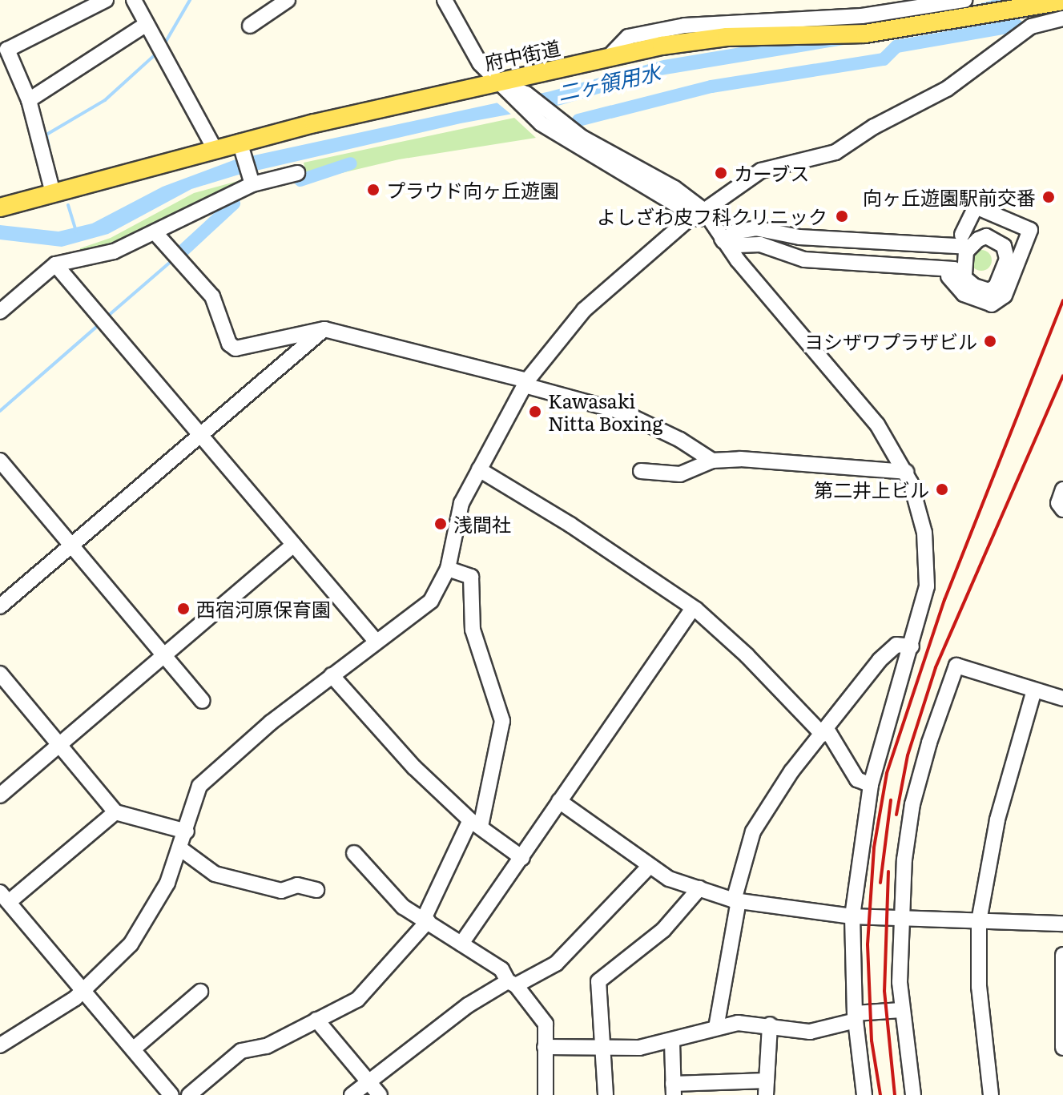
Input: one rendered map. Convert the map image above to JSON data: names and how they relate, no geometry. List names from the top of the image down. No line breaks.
{"streets":{"main road":["府中街道"]},"water":["二ヶ領用水"],"places":["カーブス","プラウド向ヶ丘遊園","向ヶ丘遊園駅前交番","よしざわ皮フ科クリニック","ヨシザワプラザビル","Kawasaki Nitta Boxing","第二井上ビル","浅間社","西宿河原保育園"]}
